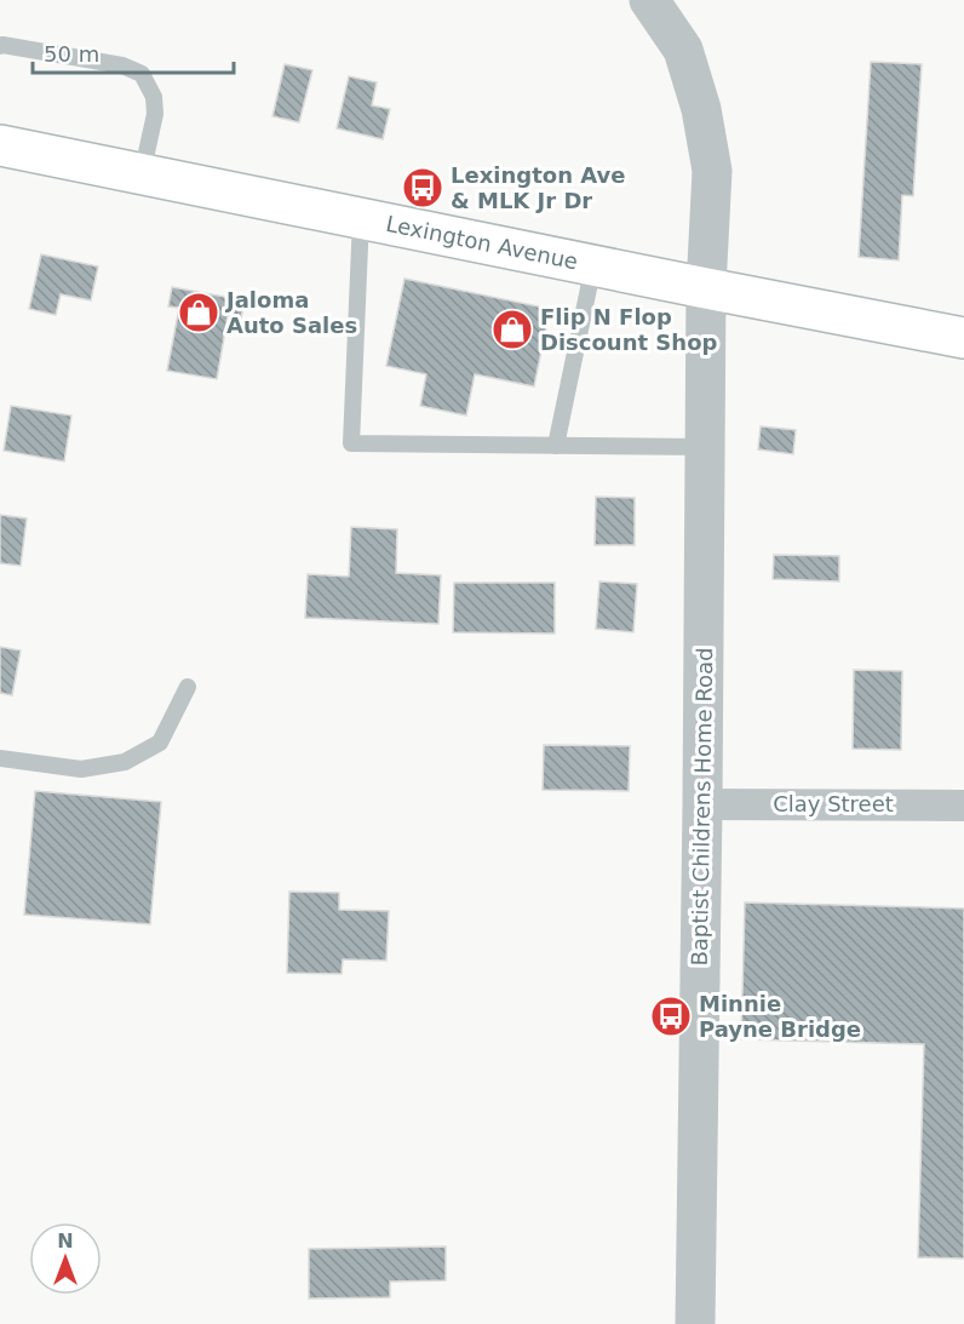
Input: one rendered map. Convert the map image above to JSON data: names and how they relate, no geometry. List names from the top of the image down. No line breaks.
{"streets":{"main road":["Lexington Avenue"],"street":["Clay Street","Baptist Childrens Home Road"]},"crossings":[["Lexington Avenue","Baptist Childrens Home Road"],["Clay Street","Baptist Childrens Home Road"]],"places":{"bus stop":["Lexington Ave & MLK Jr Dr","Minnie Payne Bridge"],"shop":["Jaloma Auto Sales","Flip N Flop Discount Shop"]},"scale_bar":"50 m","north":"top"}
